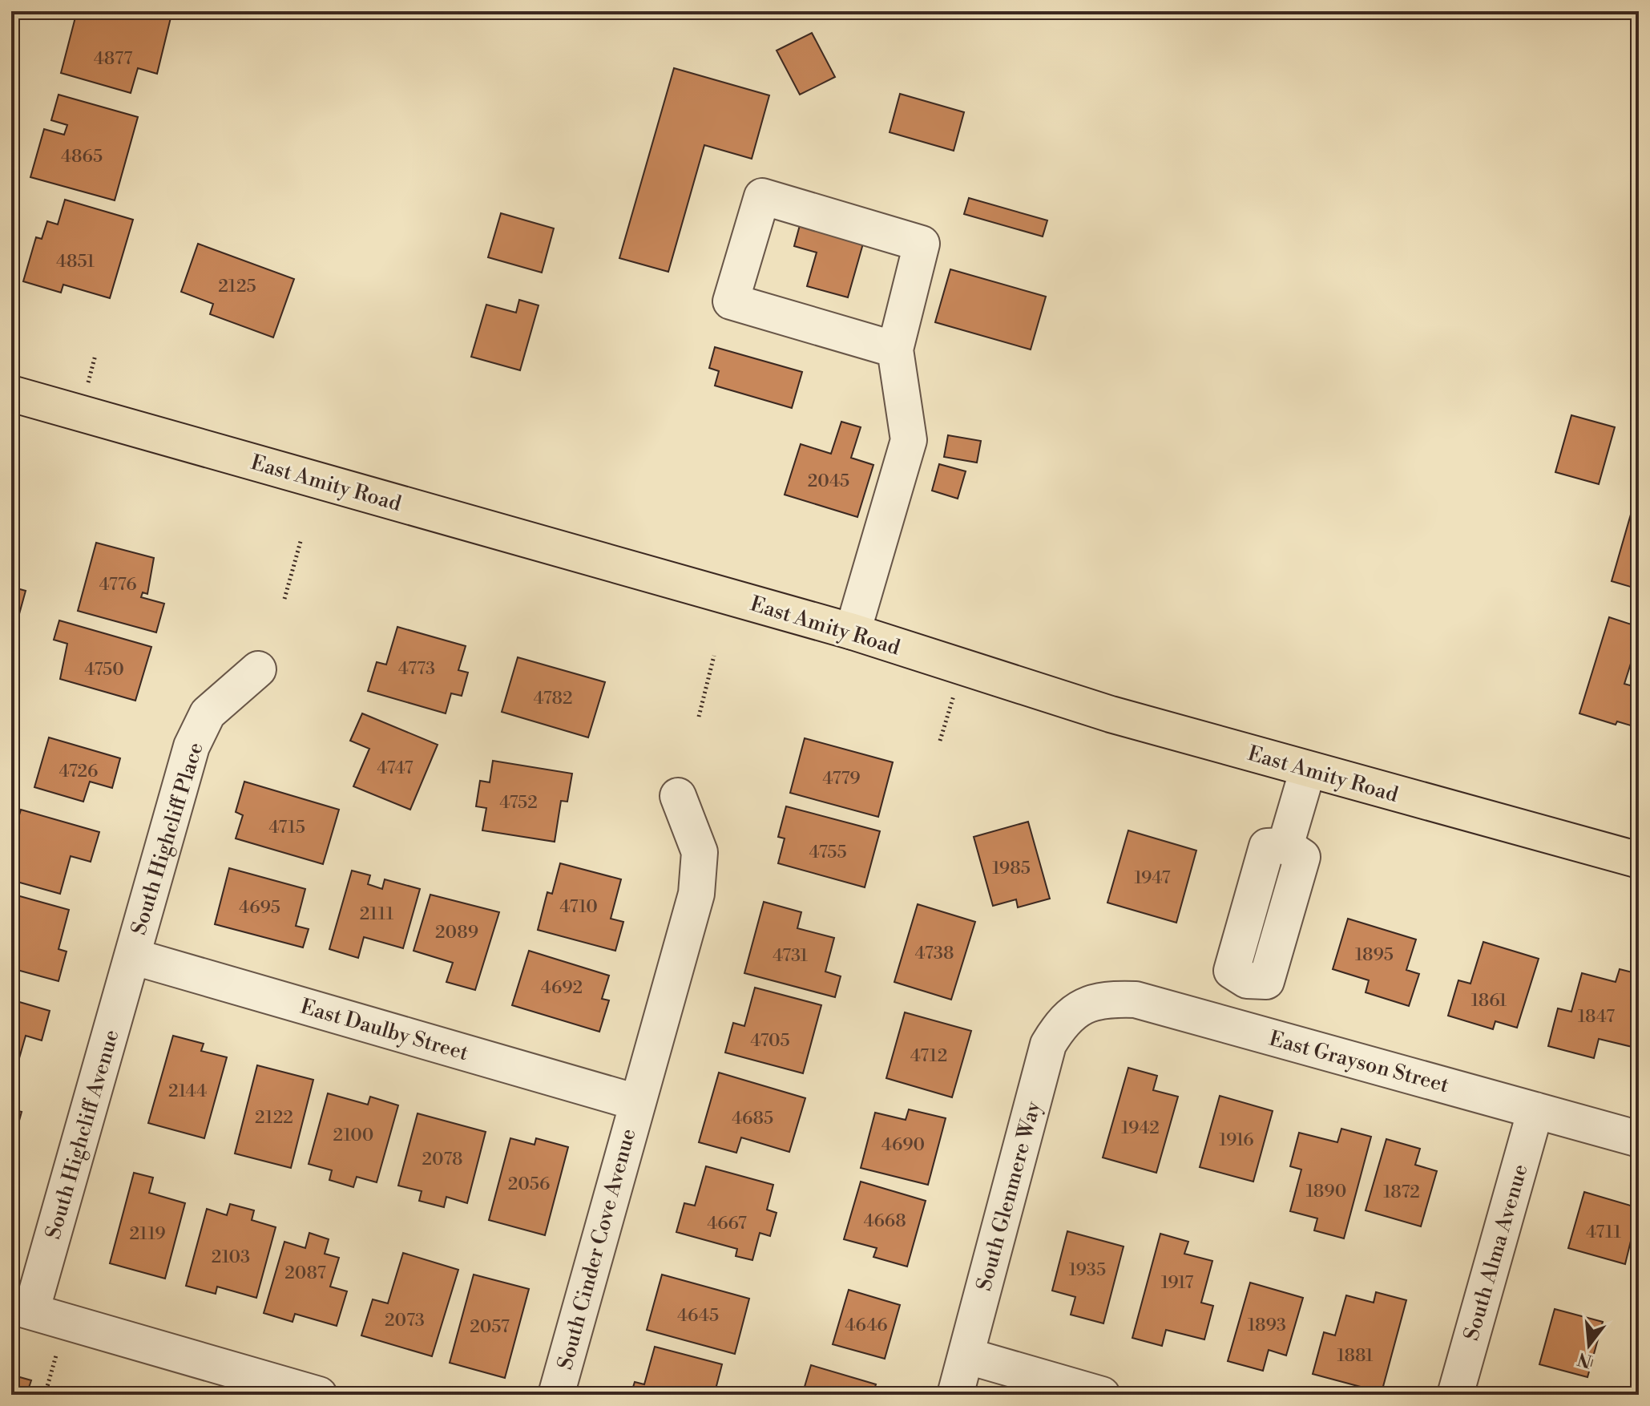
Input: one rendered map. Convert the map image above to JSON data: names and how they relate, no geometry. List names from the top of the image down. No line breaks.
{"streets":{"main road":["East Amity Road"],"street":["South Highcliff Place","East Daulby Street","East Grayson Street","South Highcliff Avenue","South Glenmere Way","South Cinder Cove Avenue","South Alma Avenue"]},"crossings":[["South Highcliff Place","East Daulby Street"],["South Highcliff Place","South Highcliff Avenue"],["East Daulby Street","South Highcliff Avenue"],["East Daulby Street","South Cinder Cove Avenue"],["East Grayson Street","South Glenmere Way"],["East Grayson Street","South Alma Avenue"]],"house_numbers":["4877","4865","4851","2125","2045","4776","4773","4750","4782","4747","4726","4779","4752","4715","4755","1985","1947","4710","4695","2111","2089","4738","1895","4731","4692","1861","1847","4705","4712","2144","2122","4685","1942","2100","1916","4690","2078","2056","1890","1872","4668","4667","4711","2119","2103","1935","2087","1917","4645","2073","4646","1893","2057","1881"],"north":"bottom"}
